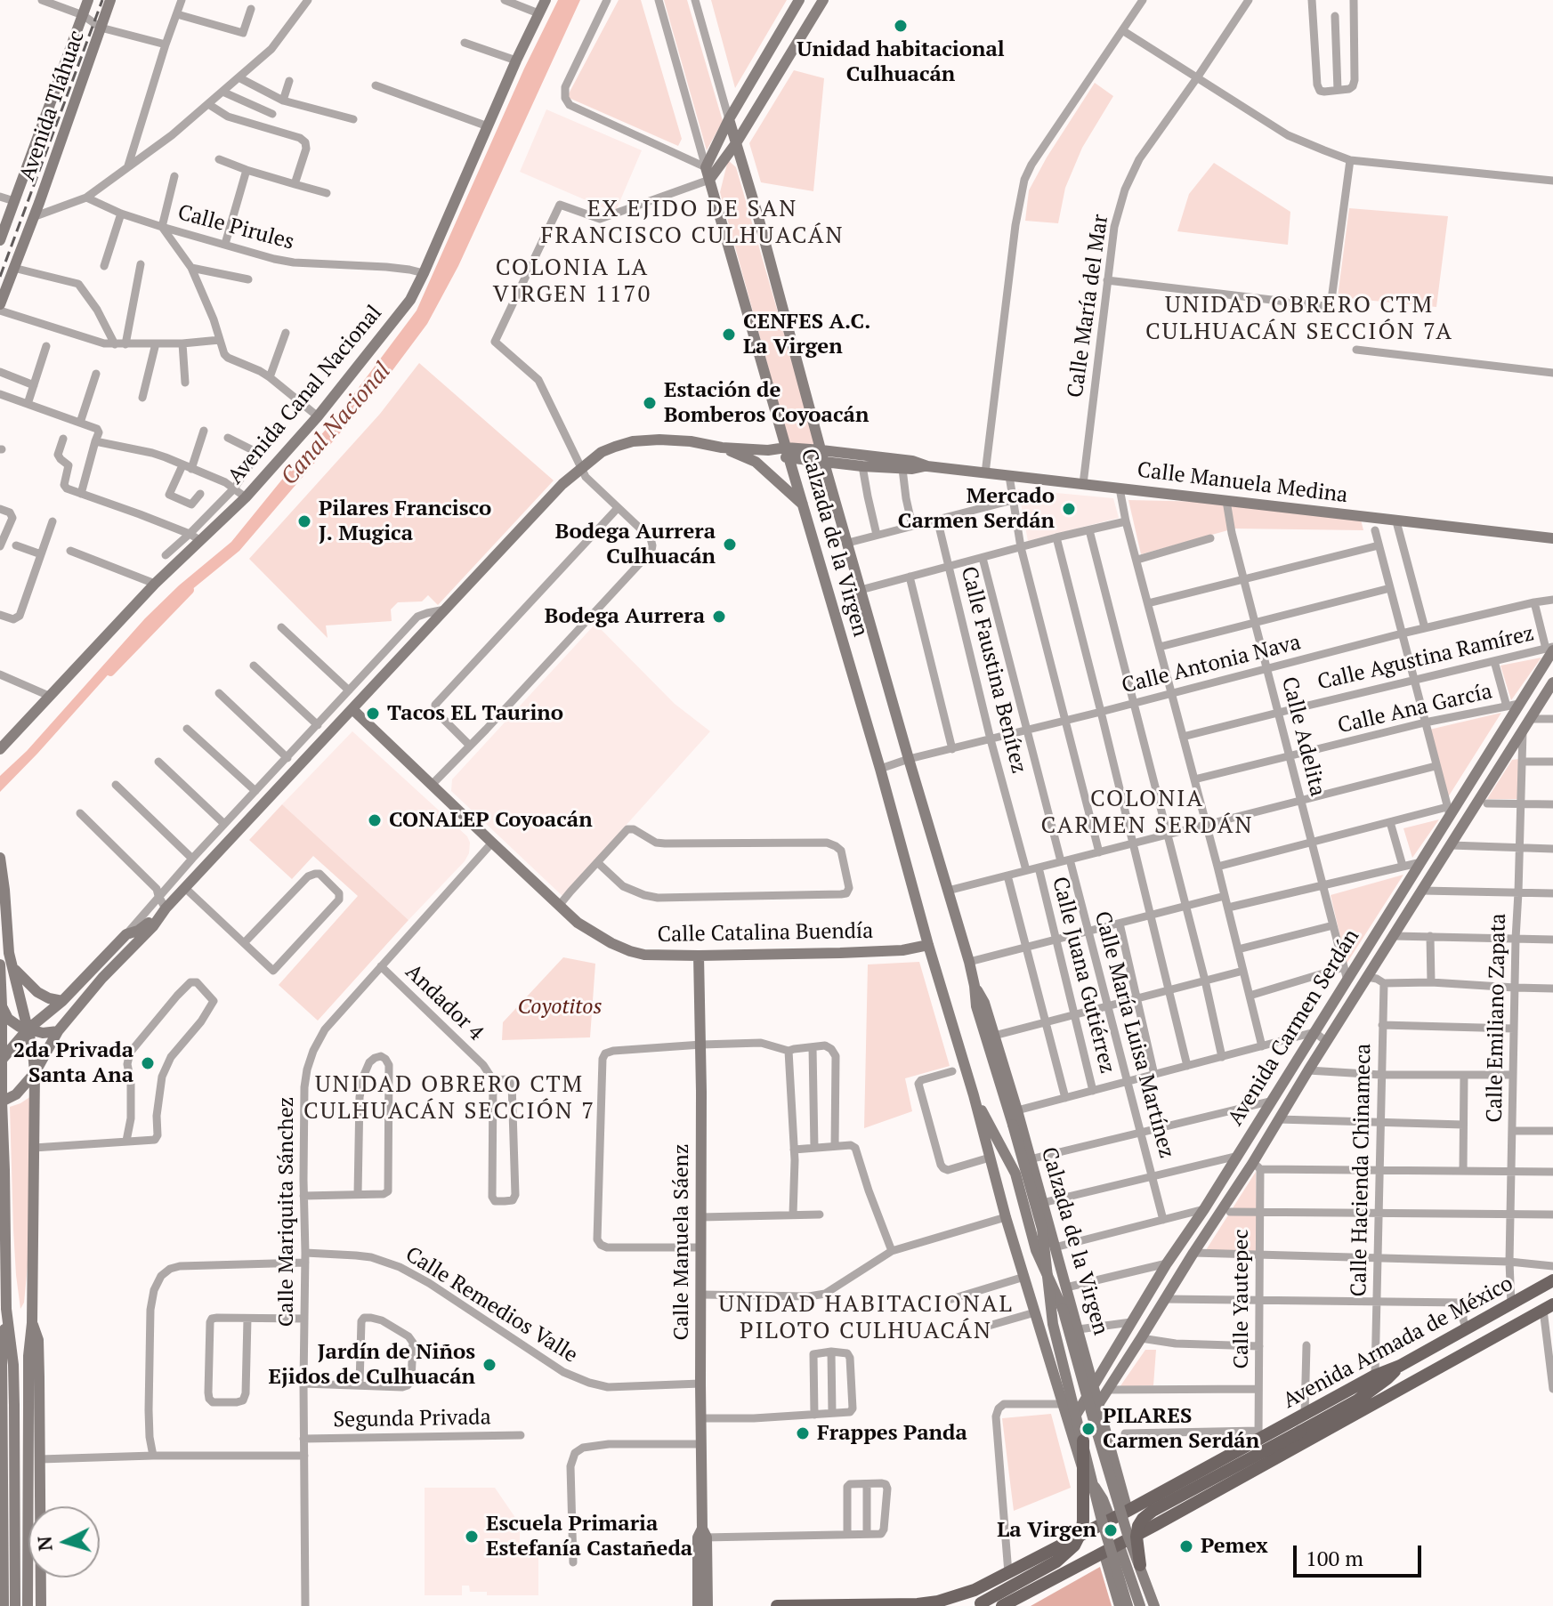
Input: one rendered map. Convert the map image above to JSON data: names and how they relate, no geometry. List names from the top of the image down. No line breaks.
{"streets":{"main road":["Avenida Armada de México"],"street":["Avenida Tláhuac","Calle Pirules","Calle María del Mar","Avenida Canal Nacional","Calle Manuela Medina","Calzada de la Virgen","Calle Agustina Ramírez","Calle Antonia Nava","Calle Faustina Benítez","Calle Ana García","Calle Adelita","Calle Catalina Buendía","Calle Juana Gutiérrez","Andador 4","Calle Emiliano Zapata","Avenida Carmen Serdán","Calle María Luisa Martínez","Calle Hacienda Chinameca","Calle Mariquita Sánchez","Calle Manuela Sáenz","Calle Yautepec","Calle Remedios Valle","Segunda Privada"]},"crossings":[["Calle Pirules","Avenida Canal Nacional"],["Calle María del Mar","Calle Manuela Medina"],["Calle Manuela Medina","Calle Adelita"],["Calzada de la Virgen","Calle Antonia Nava"],["Calzada de la Virgen","Calle Catalina Buendía"],["Calzada de la Virgen","Avenida Carmen Serdán"],["Calzada de la Virgen","Avenida Armada de México"],["Calle Agustina Ramírez","Calle Adelita"],["Calle Agustina Ramírez","Avenida Carmen Serdán"],["Calle Antonia Nava","Calle Faustina Benítez"],["Calle Antonia Nava","Calle Adelita"],["Calle Antonia Nava","Calle María Luisa Martínez"],["Calle Ana García","Calle Adelita"],["Calle Ana García","Avenida Carmen Serdán"],["Calle Adelita","Avenida Carmen Serdán"],["Calle Catalina Buendía","Calle Mariquita Sánchez"],["Calle Catalina Buendía","Calle Manuela Sáenz"],["Andador 4","Calle Mariquita Sánchez"],["Calle Emiliano Zapata","Avenida Carmen Serdán"],["Calle Emiliano Zapata","Avenida Armada de México"],["Avenida Carmen Serdán","Calle Yautepec"],["Calle Hacienda Chinameca","Avenida Armada de México"],["Calle Mariquita Sánchez","Calle Remedios Valle"],["Calle Mariquita Sánchez","Segunda Privada"],["Calle Manuela Sáenz","Calle Remedios Valle"],["Calle Yautepec","Avenida Armada de México"]],"districts":["EX EJIDO DE SAN FRANCISCO CULHUACÁN","COLONIA LA VIRGEN 1170","UNIDAD OBRERO CTM CULHUACÁN SECCIÓN 7A","COLONIA CARMEN SERDÁN","UNIDAD OBRERO CTM CULHUACÁN SECCIÓN 7","UNIDAD HABITACIONAL PILOTO CULHUACÁN"],"water":["Canal Nacional"],"parks":["Coyotitos"],"places":["Unidad habitacional Culhuacán","CENFES A.C. La Virgen","Estación de Bomberos Coyoacán","Mercado Carmen Serdán","Pilares Francisco J. Mugica","Bodega Aurrera Culhuacán","Bodega Aurrera","Tacos EL Taurino","CONALEP Coyoacán","2da Privada Santa Ana","Jardín de Niños Ejidos de Culhuacán","PILARES Carmen Serdán","Frappes Panda","La Virgen","Escuela Primaria Estefanía Castañeda","Pemex"],"scale_bar":"100 m","north":"left"}
